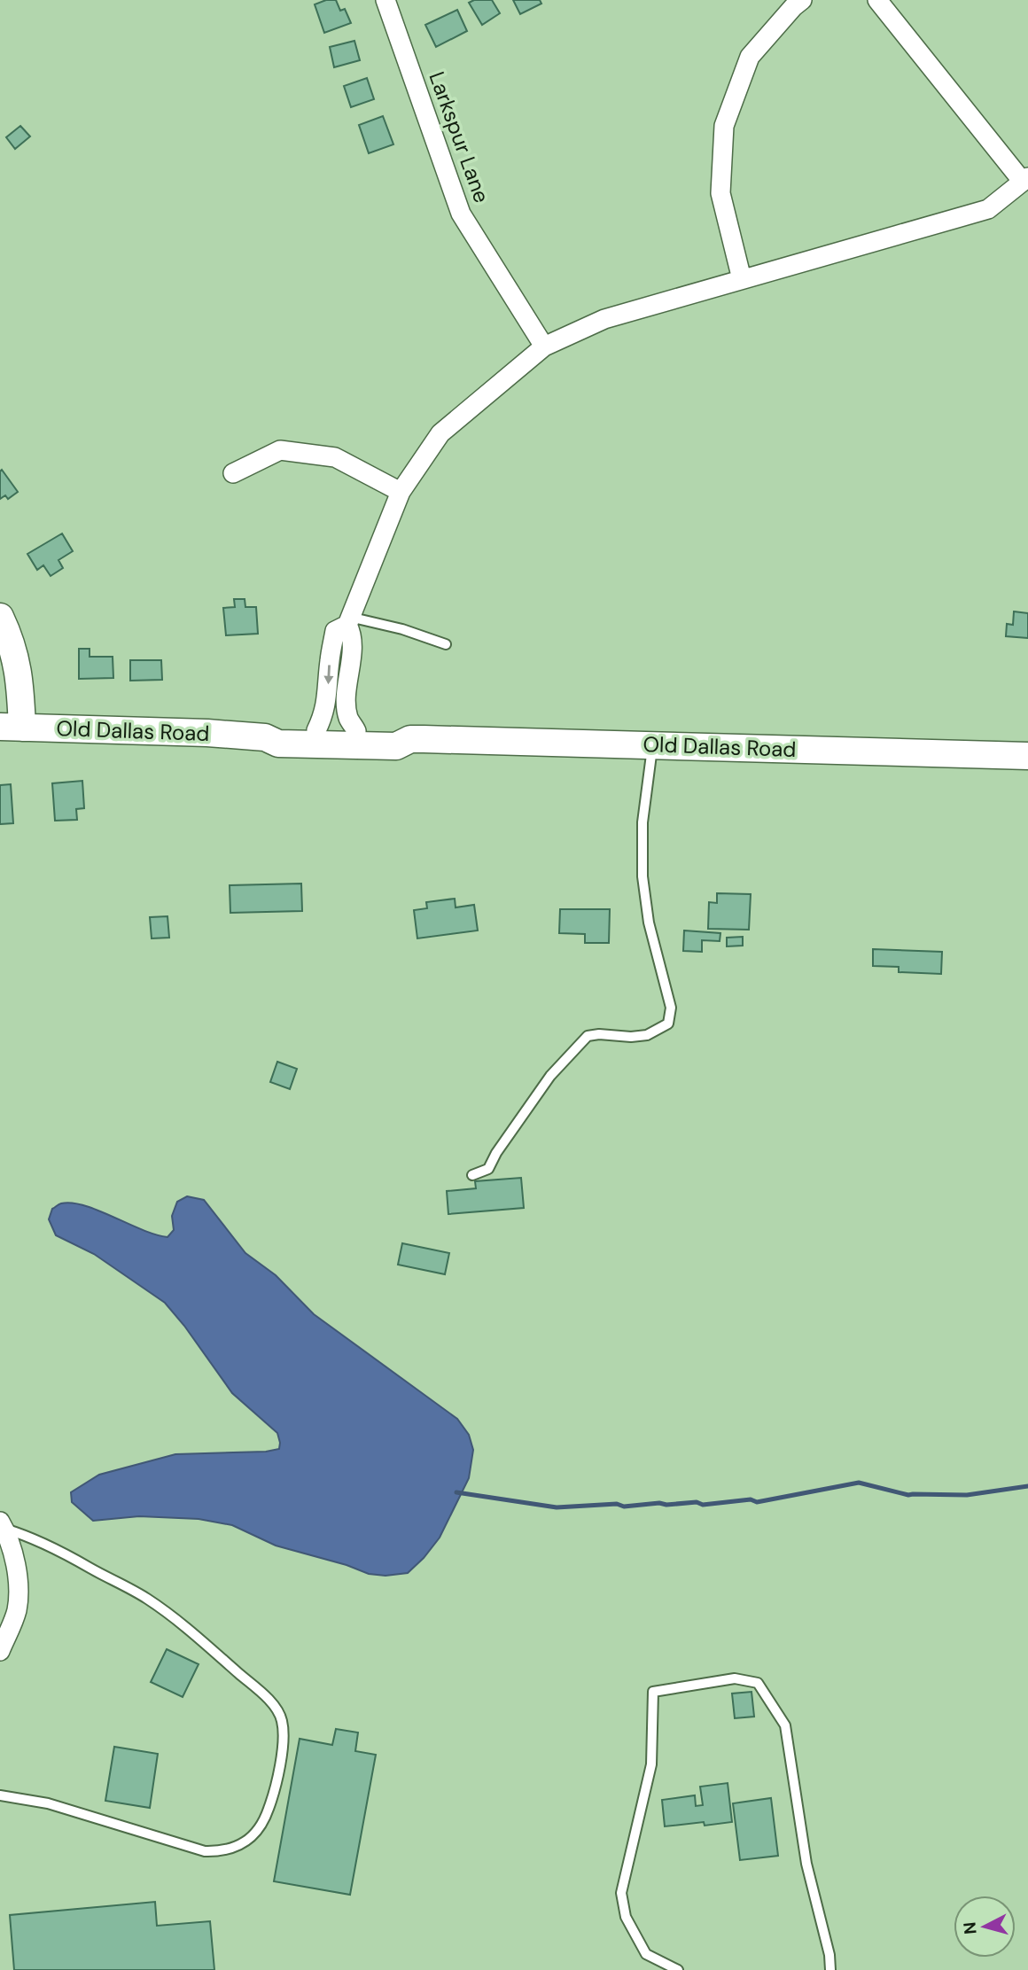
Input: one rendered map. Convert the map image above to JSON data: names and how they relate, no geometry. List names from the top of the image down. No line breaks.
{"streets":{"main road":["Old Dallas Road"],"street":["Larkspur Lane"]},"north":"left"}
